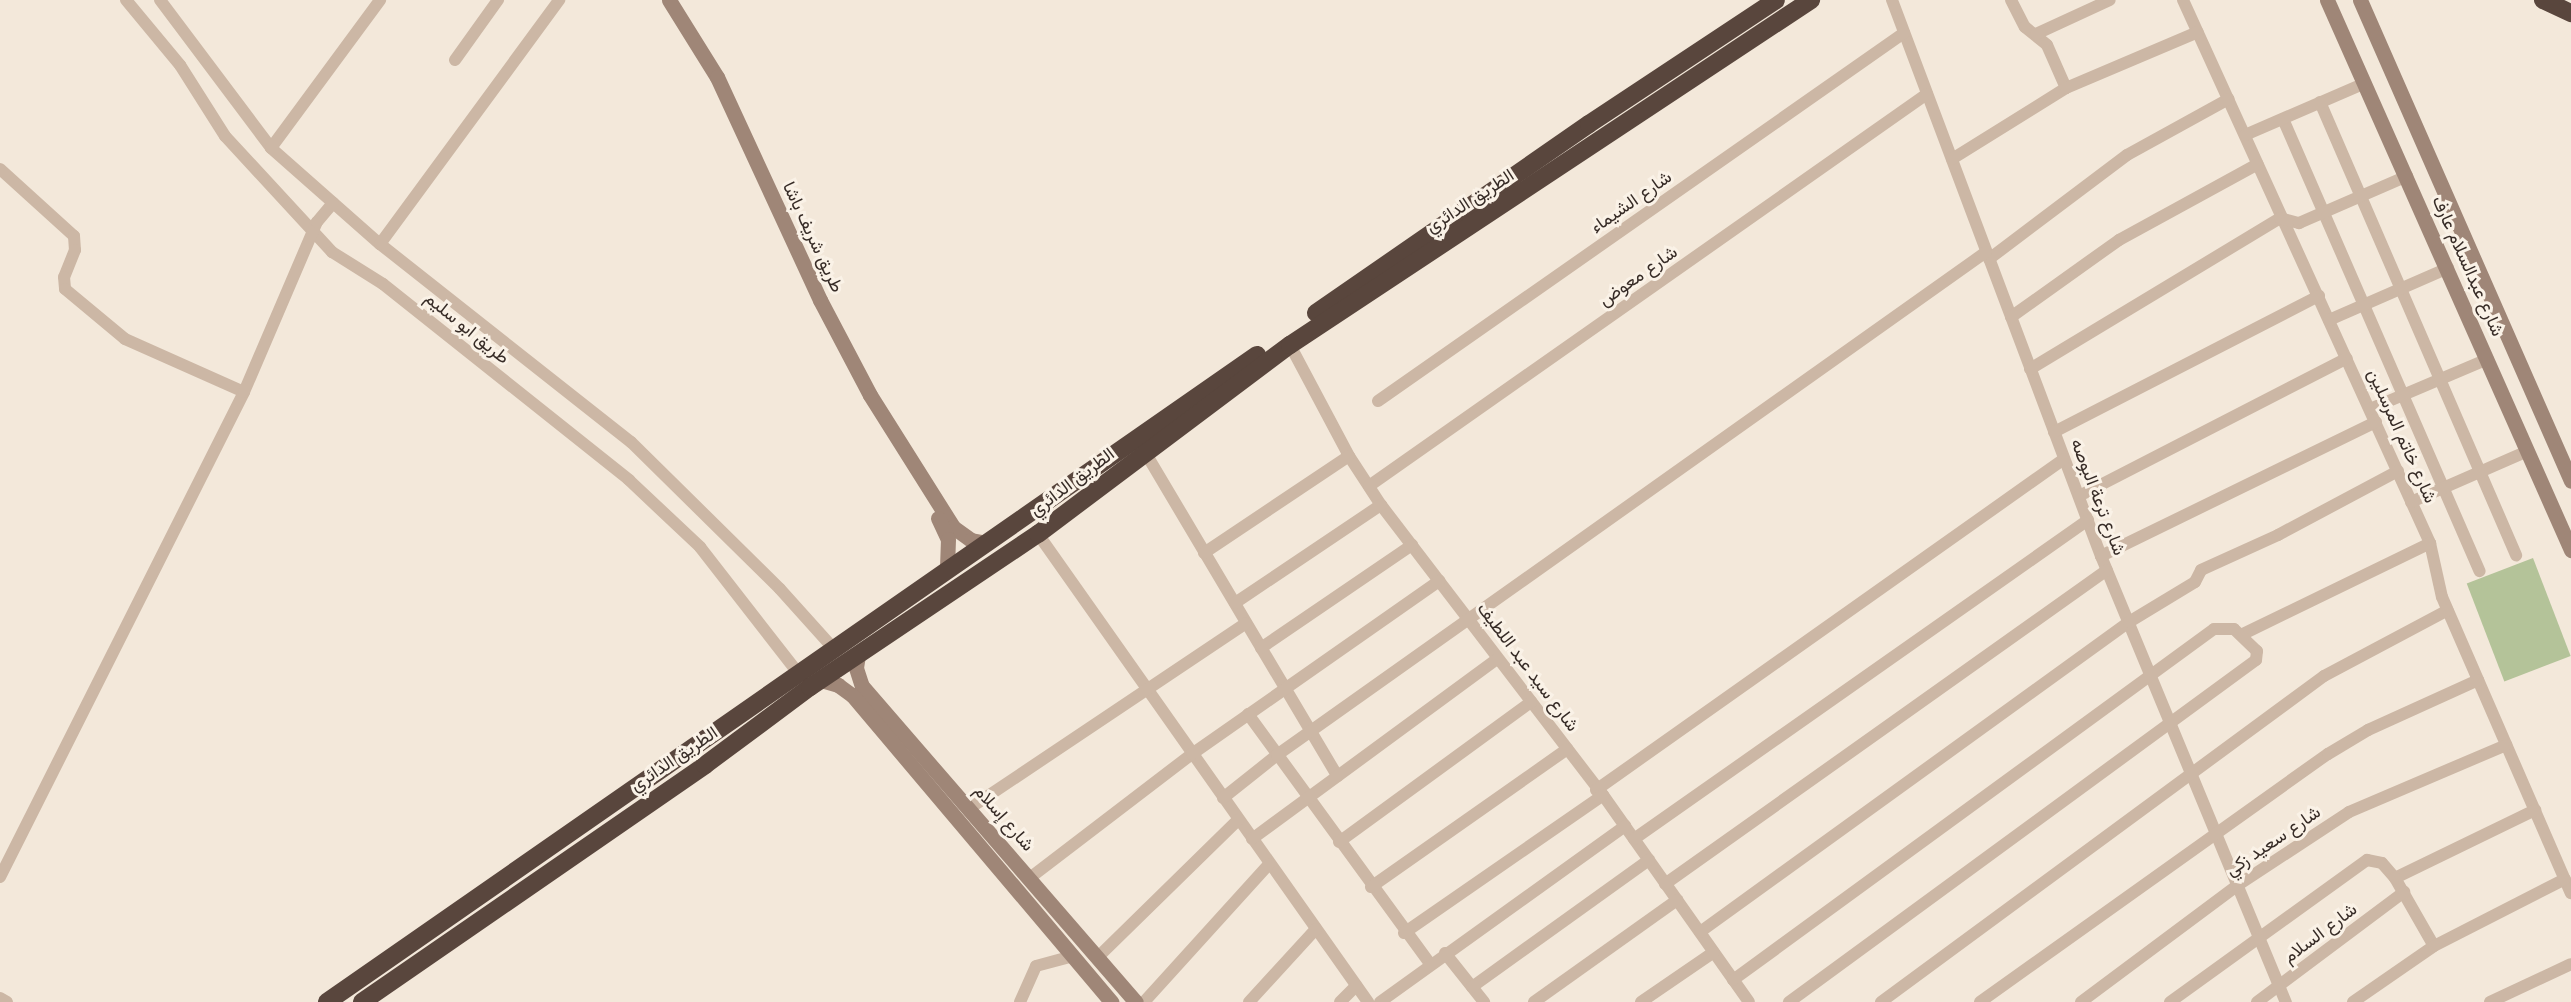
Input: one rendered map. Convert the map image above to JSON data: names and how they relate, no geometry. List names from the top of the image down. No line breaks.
{"streets":{"highway":["الطريق الدائري"],"street":["شارع الشيماء","طريق شريف باشا","شارع عبدالسلام عارف","شارع معوض","طريق ابو سليم","شارع خاتم المرسلين","شارع ترعة البوصه","شارع سيد عبد اللطيف","شارع إسلام","شارع سعيد زكي","شارع السلام"]},"crossings":[["الطريق الدائري","طريق شريف باشا"],["الطريق الدائري","طريق ابو سليم"],["الطريق الدائري","شارع سيد عبد اللطيف"],["الطريق الدائري","شارع إسلام"],["شارع الشيماء","شارع ترعة البوصه"],["شارع معوض","شارع ترعة البوصه"],["شارع معوض","شارع سيد عبد اللطيف"],["شارع خاتم المرسلين","شارع سعيد زكي"],["شارع ترعة البوصه","شارع سعيد زكي"],["شارع ترعة البوصه","شارع السلام"]]}
